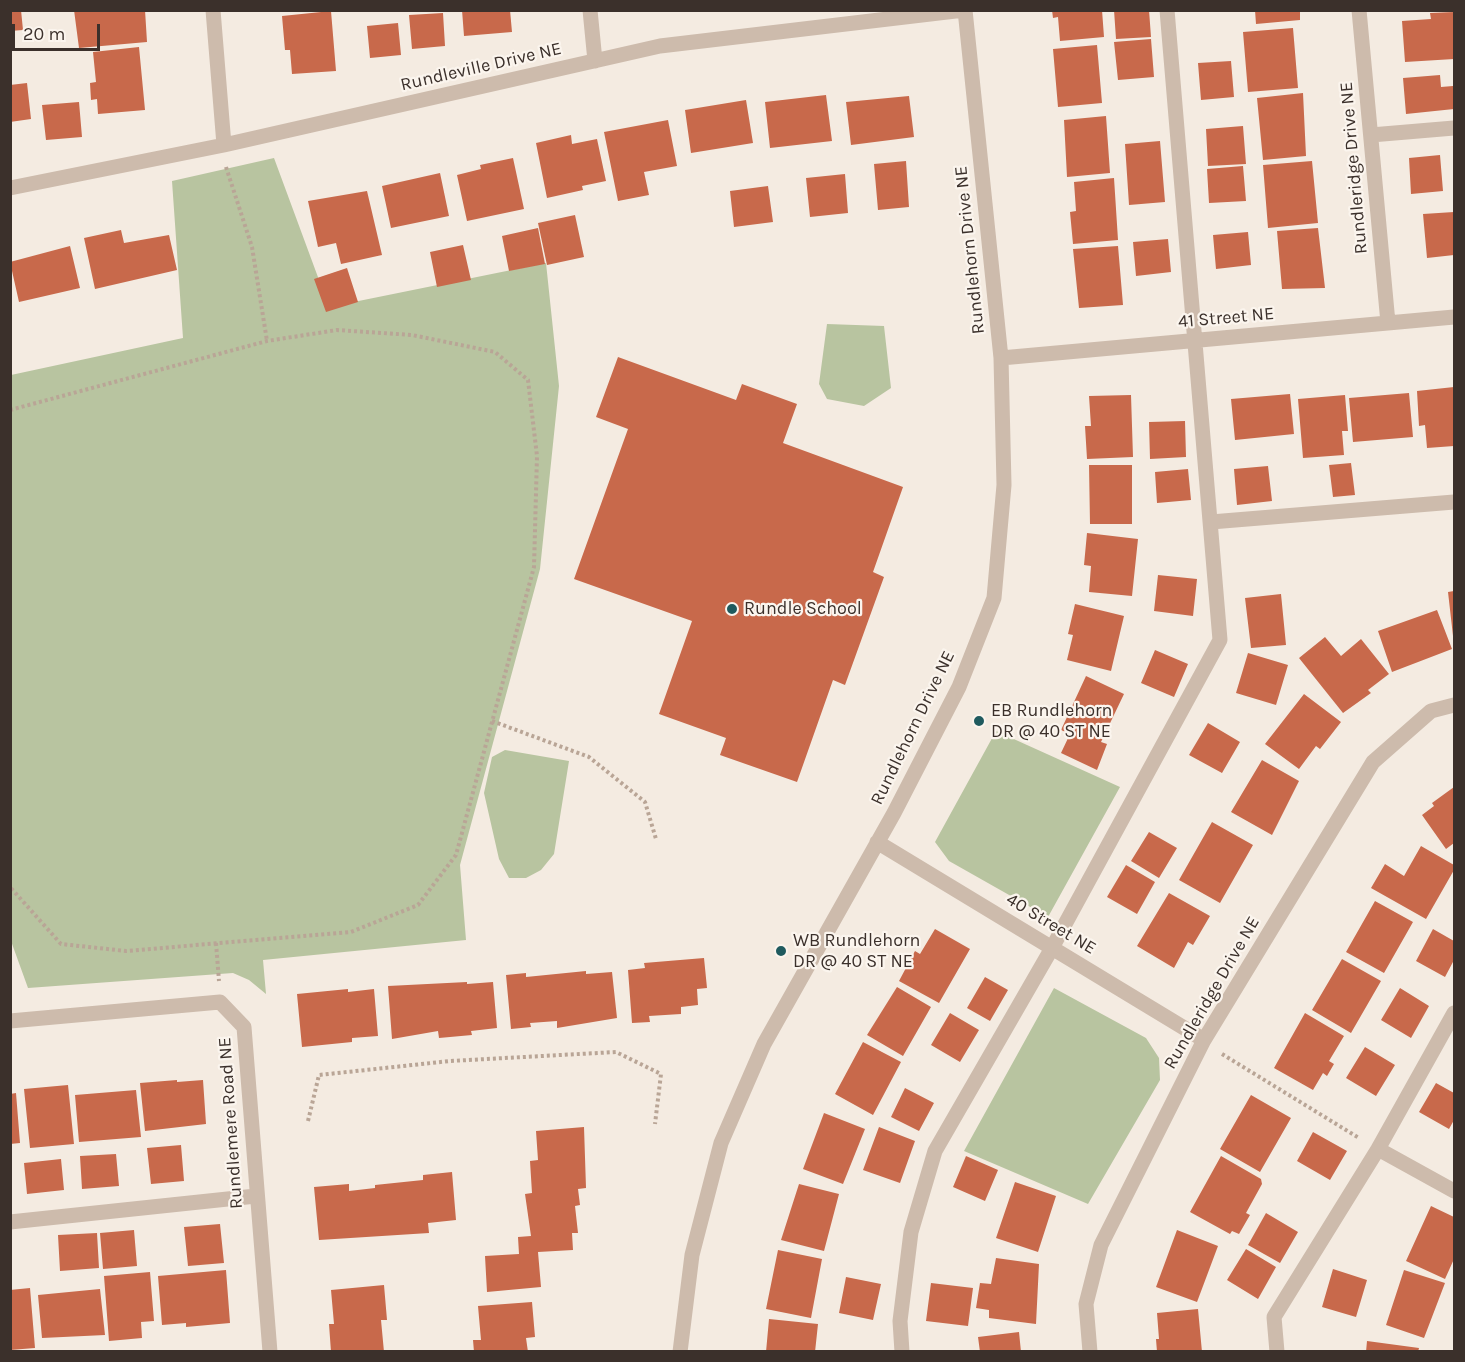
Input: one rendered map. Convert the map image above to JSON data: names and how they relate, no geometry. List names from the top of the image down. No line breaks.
{"streets":{"street":["Rundleville Drive NE","Rundleridge Drive NE","Rundlehorn Drive NE","41 Street NE","40 Street NE","Rundlemere Road NE"]},"crossings":[["Rundleville Drive NE","Rundlehorn Drive NE"],["Rundleridge Drive NE","41 Street NE"],["Rundleridge Drive NE","40 Street NE"],["Rundlehorn Drive NE","41 Street NE"],["Rundlehorn Drive NE","40 Street NE"]],"places":["Rundle School","EB Rundlehorn DR @ 40 ST NE","WB Rundlehorn DR @ 40 ST NE"],"scale_bar":"20 m"}
